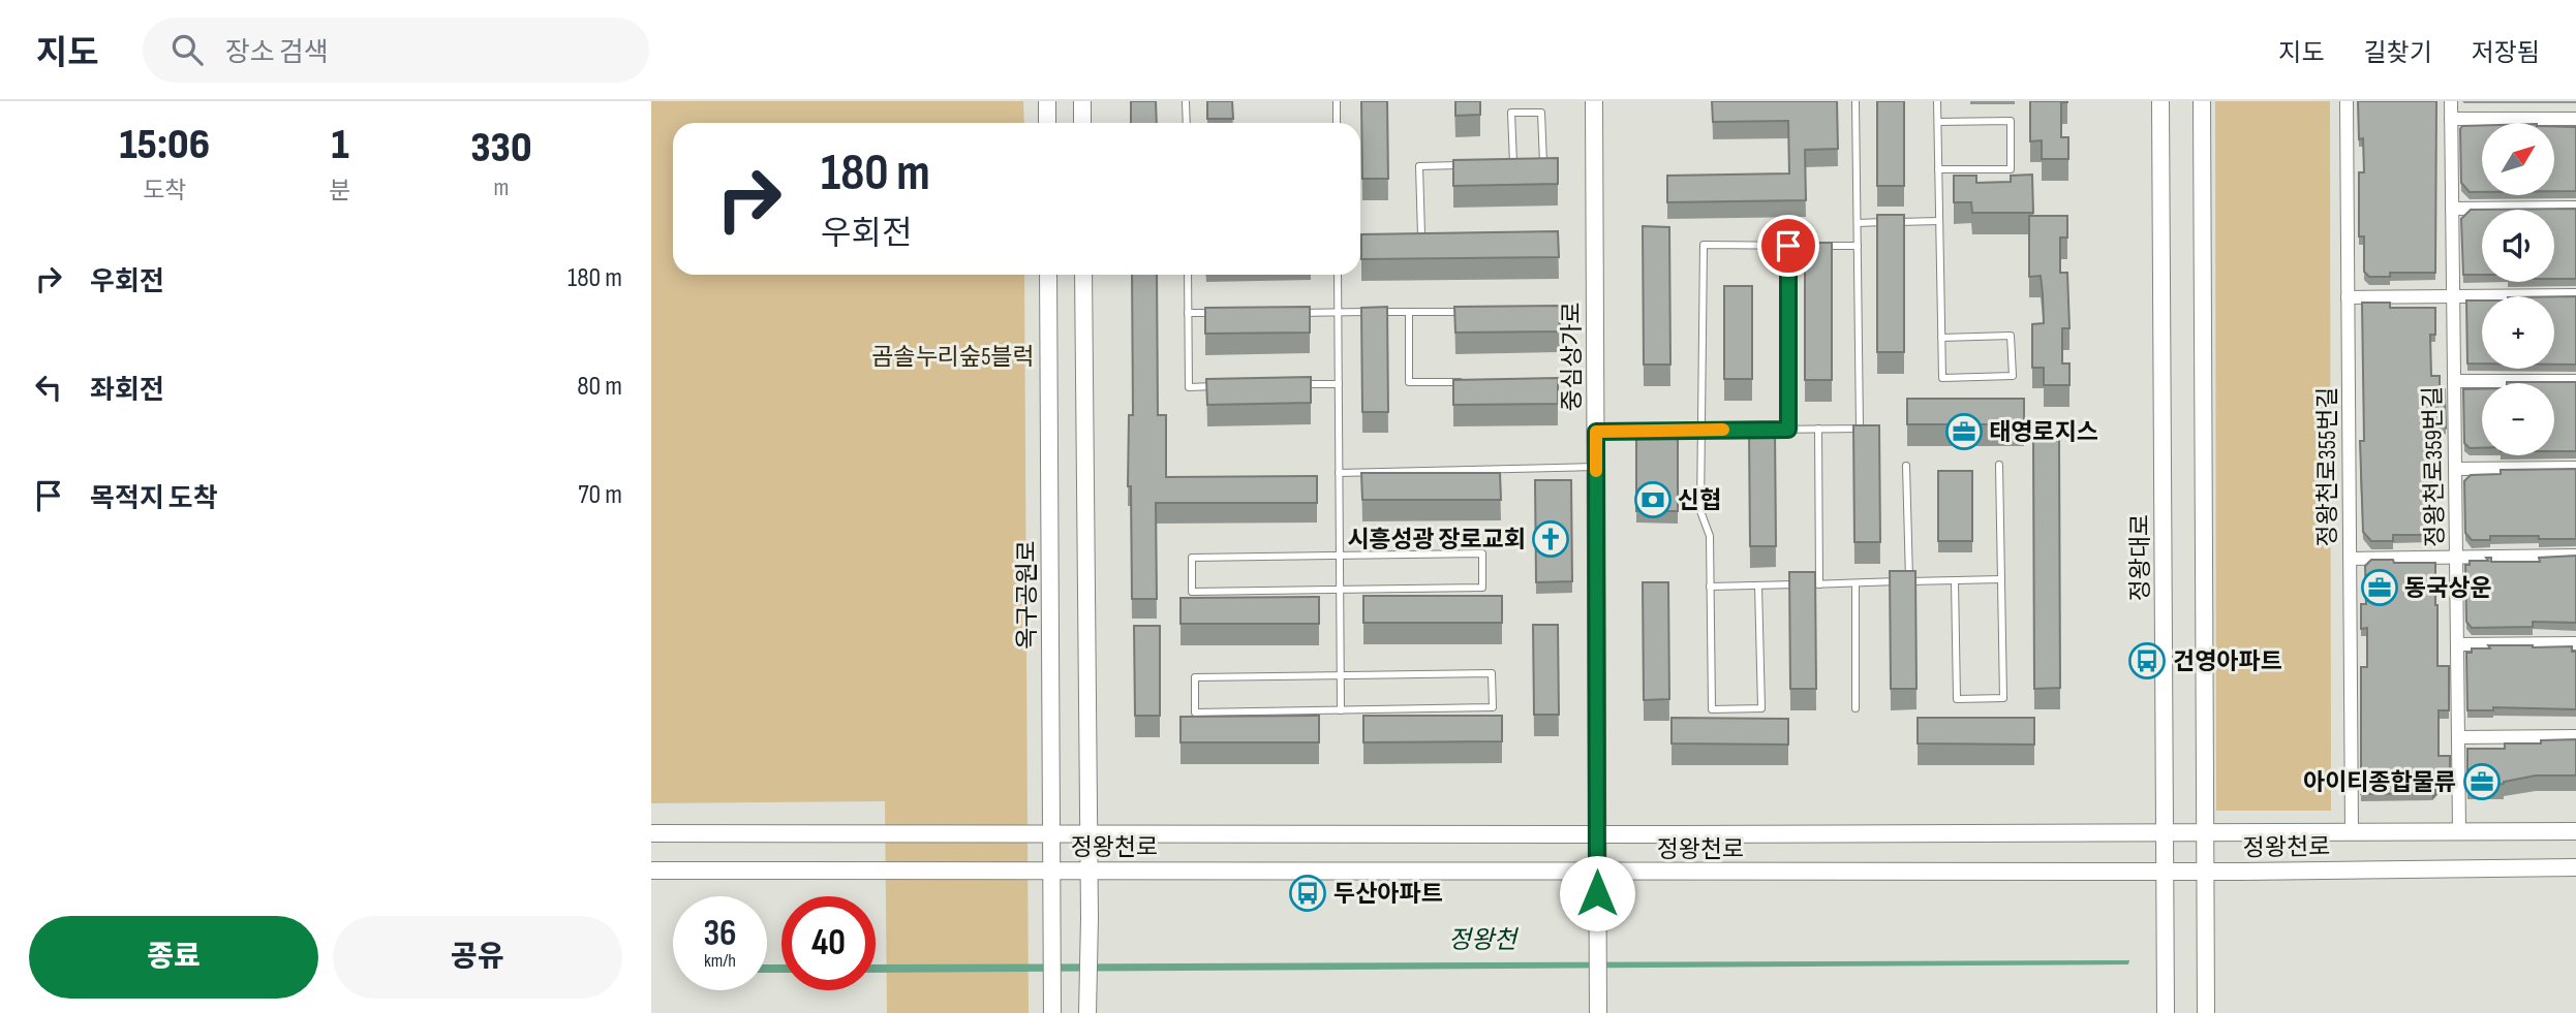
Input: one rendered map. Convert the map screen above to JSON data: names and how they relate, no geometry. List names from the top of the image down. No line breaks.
{"streets":{"street":["중심상가로","정왕천로355번길","정왕천로359번길","정왕대로","옥구공원로","정왕천로"]},"crossings":[["중심상가로","정왕천로"],["정왕천로355번길","정왕천로"],["정왕천로359번길","정왕천로"],["정왕대로","정왕천로"],["옥구공원로","정왕천로"]],"water":["정왕천"],"parks":["곰솔누리숲5블럭"],"places":{"office":["태영로지스","동국상운","아이티종합물류"],"bank":["신협"],"church":["시흥성광 장로교회"],"bus stop":["건영아파트","두산아파트"]},"north":"top right","page":{"header":"지도","search":"장소 검색","nav":["지도","길찾기","저장됨"],"eta":["15:06","도착","1","분","330","m"],"map_buttons":["+","−"],"turn":["180 m","우회전"],"list":[{"name":"우회전","value":"180 m"},{"name":"좌회전","value":"80 m"},{"name":"목적지 도착","value":"70 m"}],"speed":"36 km/h","limit":"40","buttons":["종료","공유"]}}
